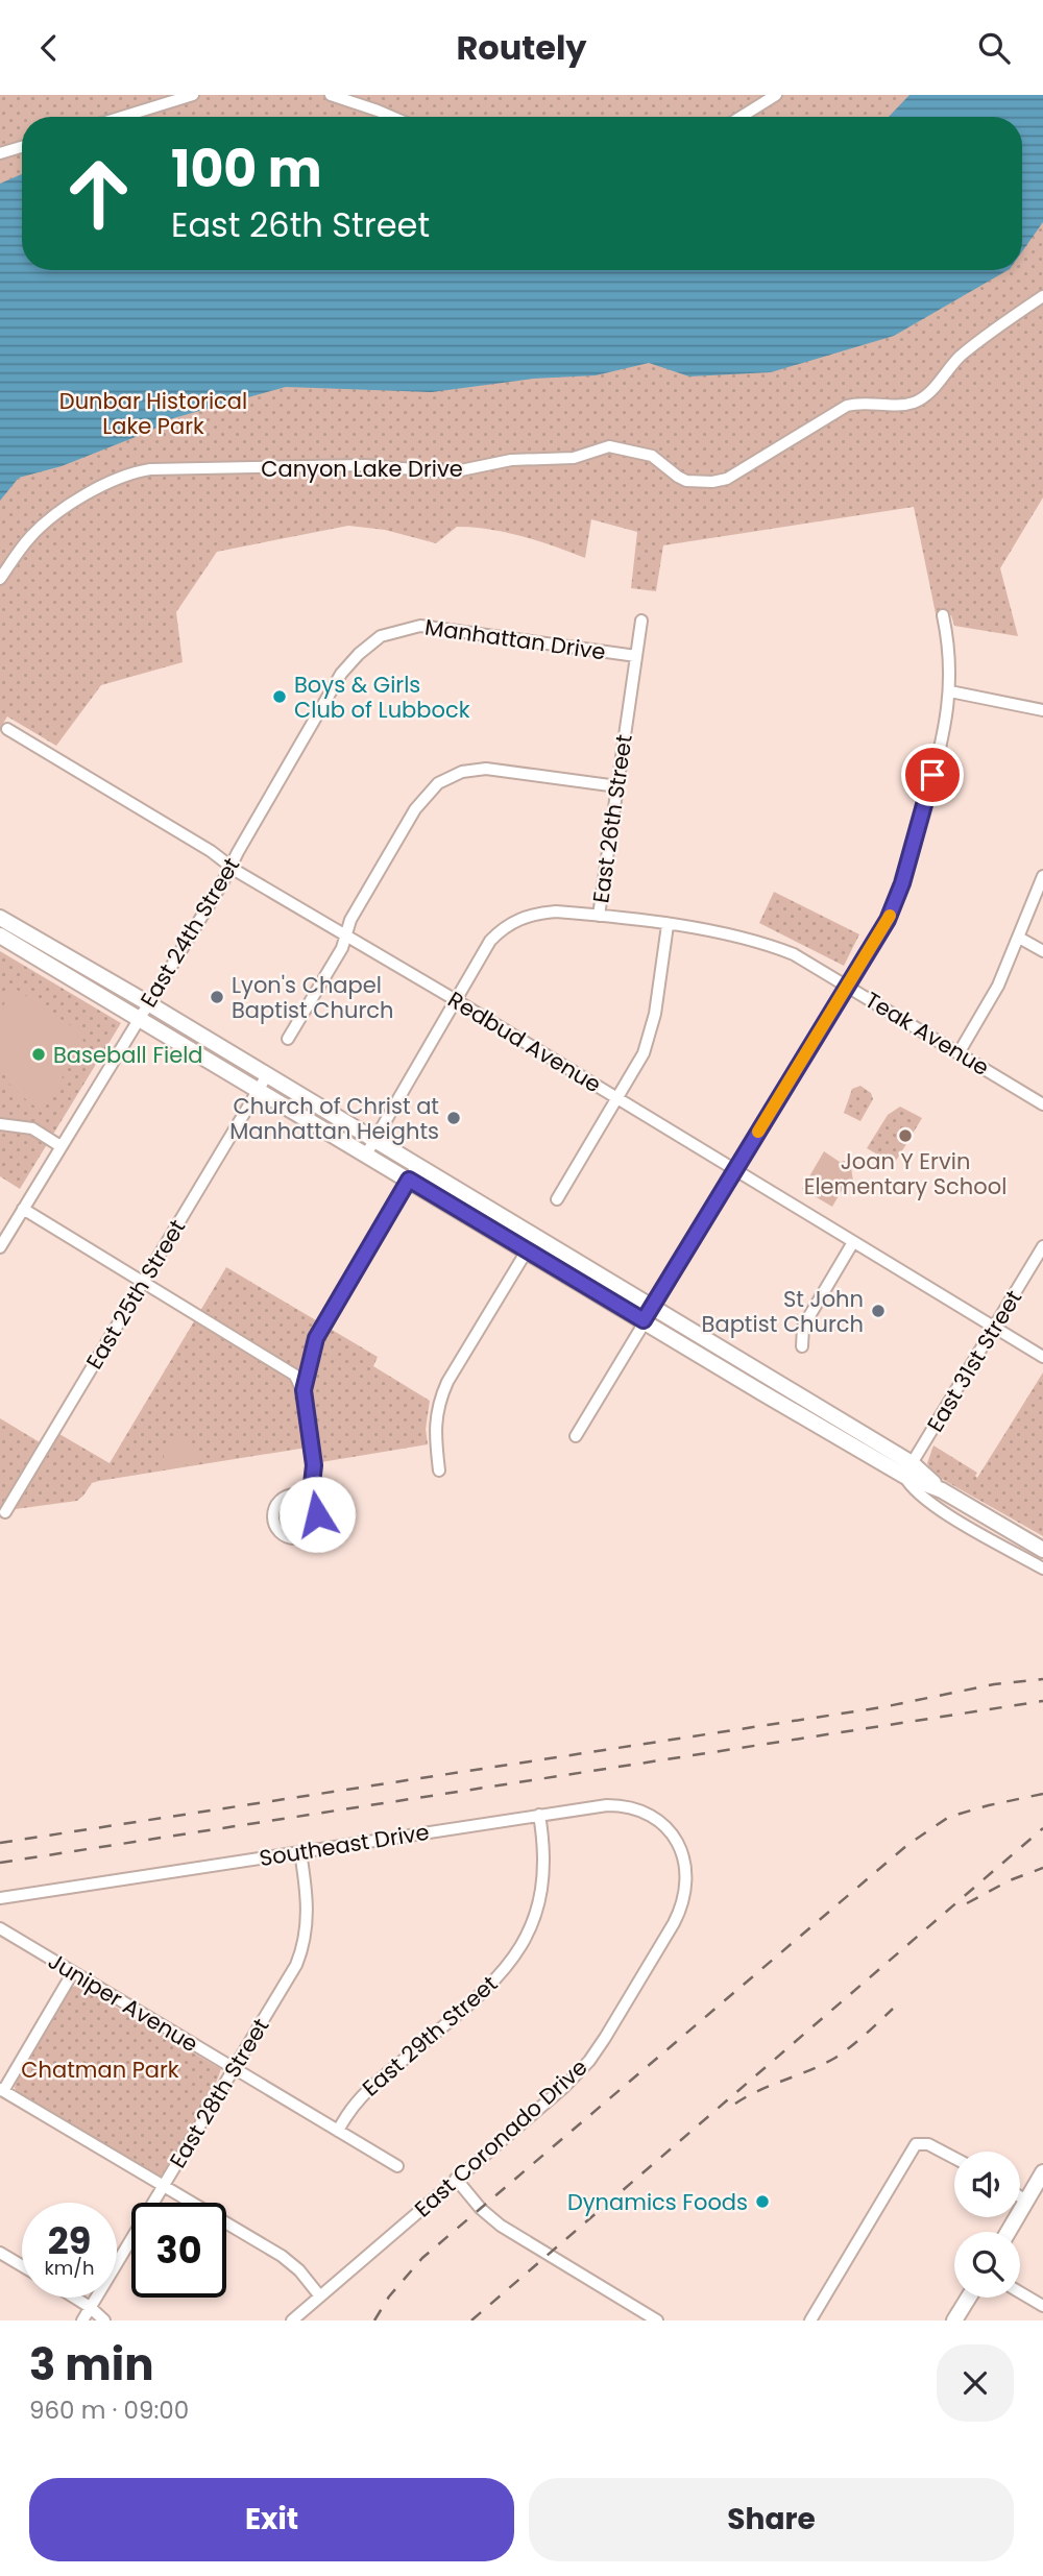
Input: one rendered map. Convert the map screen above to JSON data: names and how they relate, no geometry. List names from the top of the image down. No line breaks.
{"streets":{"street":["Canyon Lake Drive","Manhattan Drive","East 26th Street","East 24th Street","Teak Avenue","Redbud Avenue","East 25th Street","East 31st Street","Southeast Drive","Juniper Avenue","East 29th Street","East 28th Street","East Coronado Drive"]},"crossings":[["Manhattan Drive","East 26th Street"],["Manhattan Drive","East 24th Street"],["East 26th Street","Teak Avenue"],["East 26th Street","Redbud Avenue"],["East 24th Street","Redbud Avenue"],["Redbud Avenue","East 31st Street"],["Southeast Drive","East 29th Street"],["Southeast Drive","East 28th Street"],["Southeast Drive","East Coronado Drive"],["Juniper Avenue","East 29th Street"],["Juniper Avenue","East 28th Street"]],"parks":["Dunbar Historical Lake Park","Chatman Park"],"places":["Boys & Girls Club of Lubbock","Lyon's Chapel Baptist Church","Baseball Field","Church of Christ at Manhattan Heights","Joan Y Ervin Elementary School","St John Baptist Church","Dynamics Foods"],"page":{"header":"Routely","turn":["100 m","East 26th Street"],"speed":"29 km/h","limit":"30","heading":["3 min","960 m · 09:00"],"buttons":["Exit","Share"]}}
